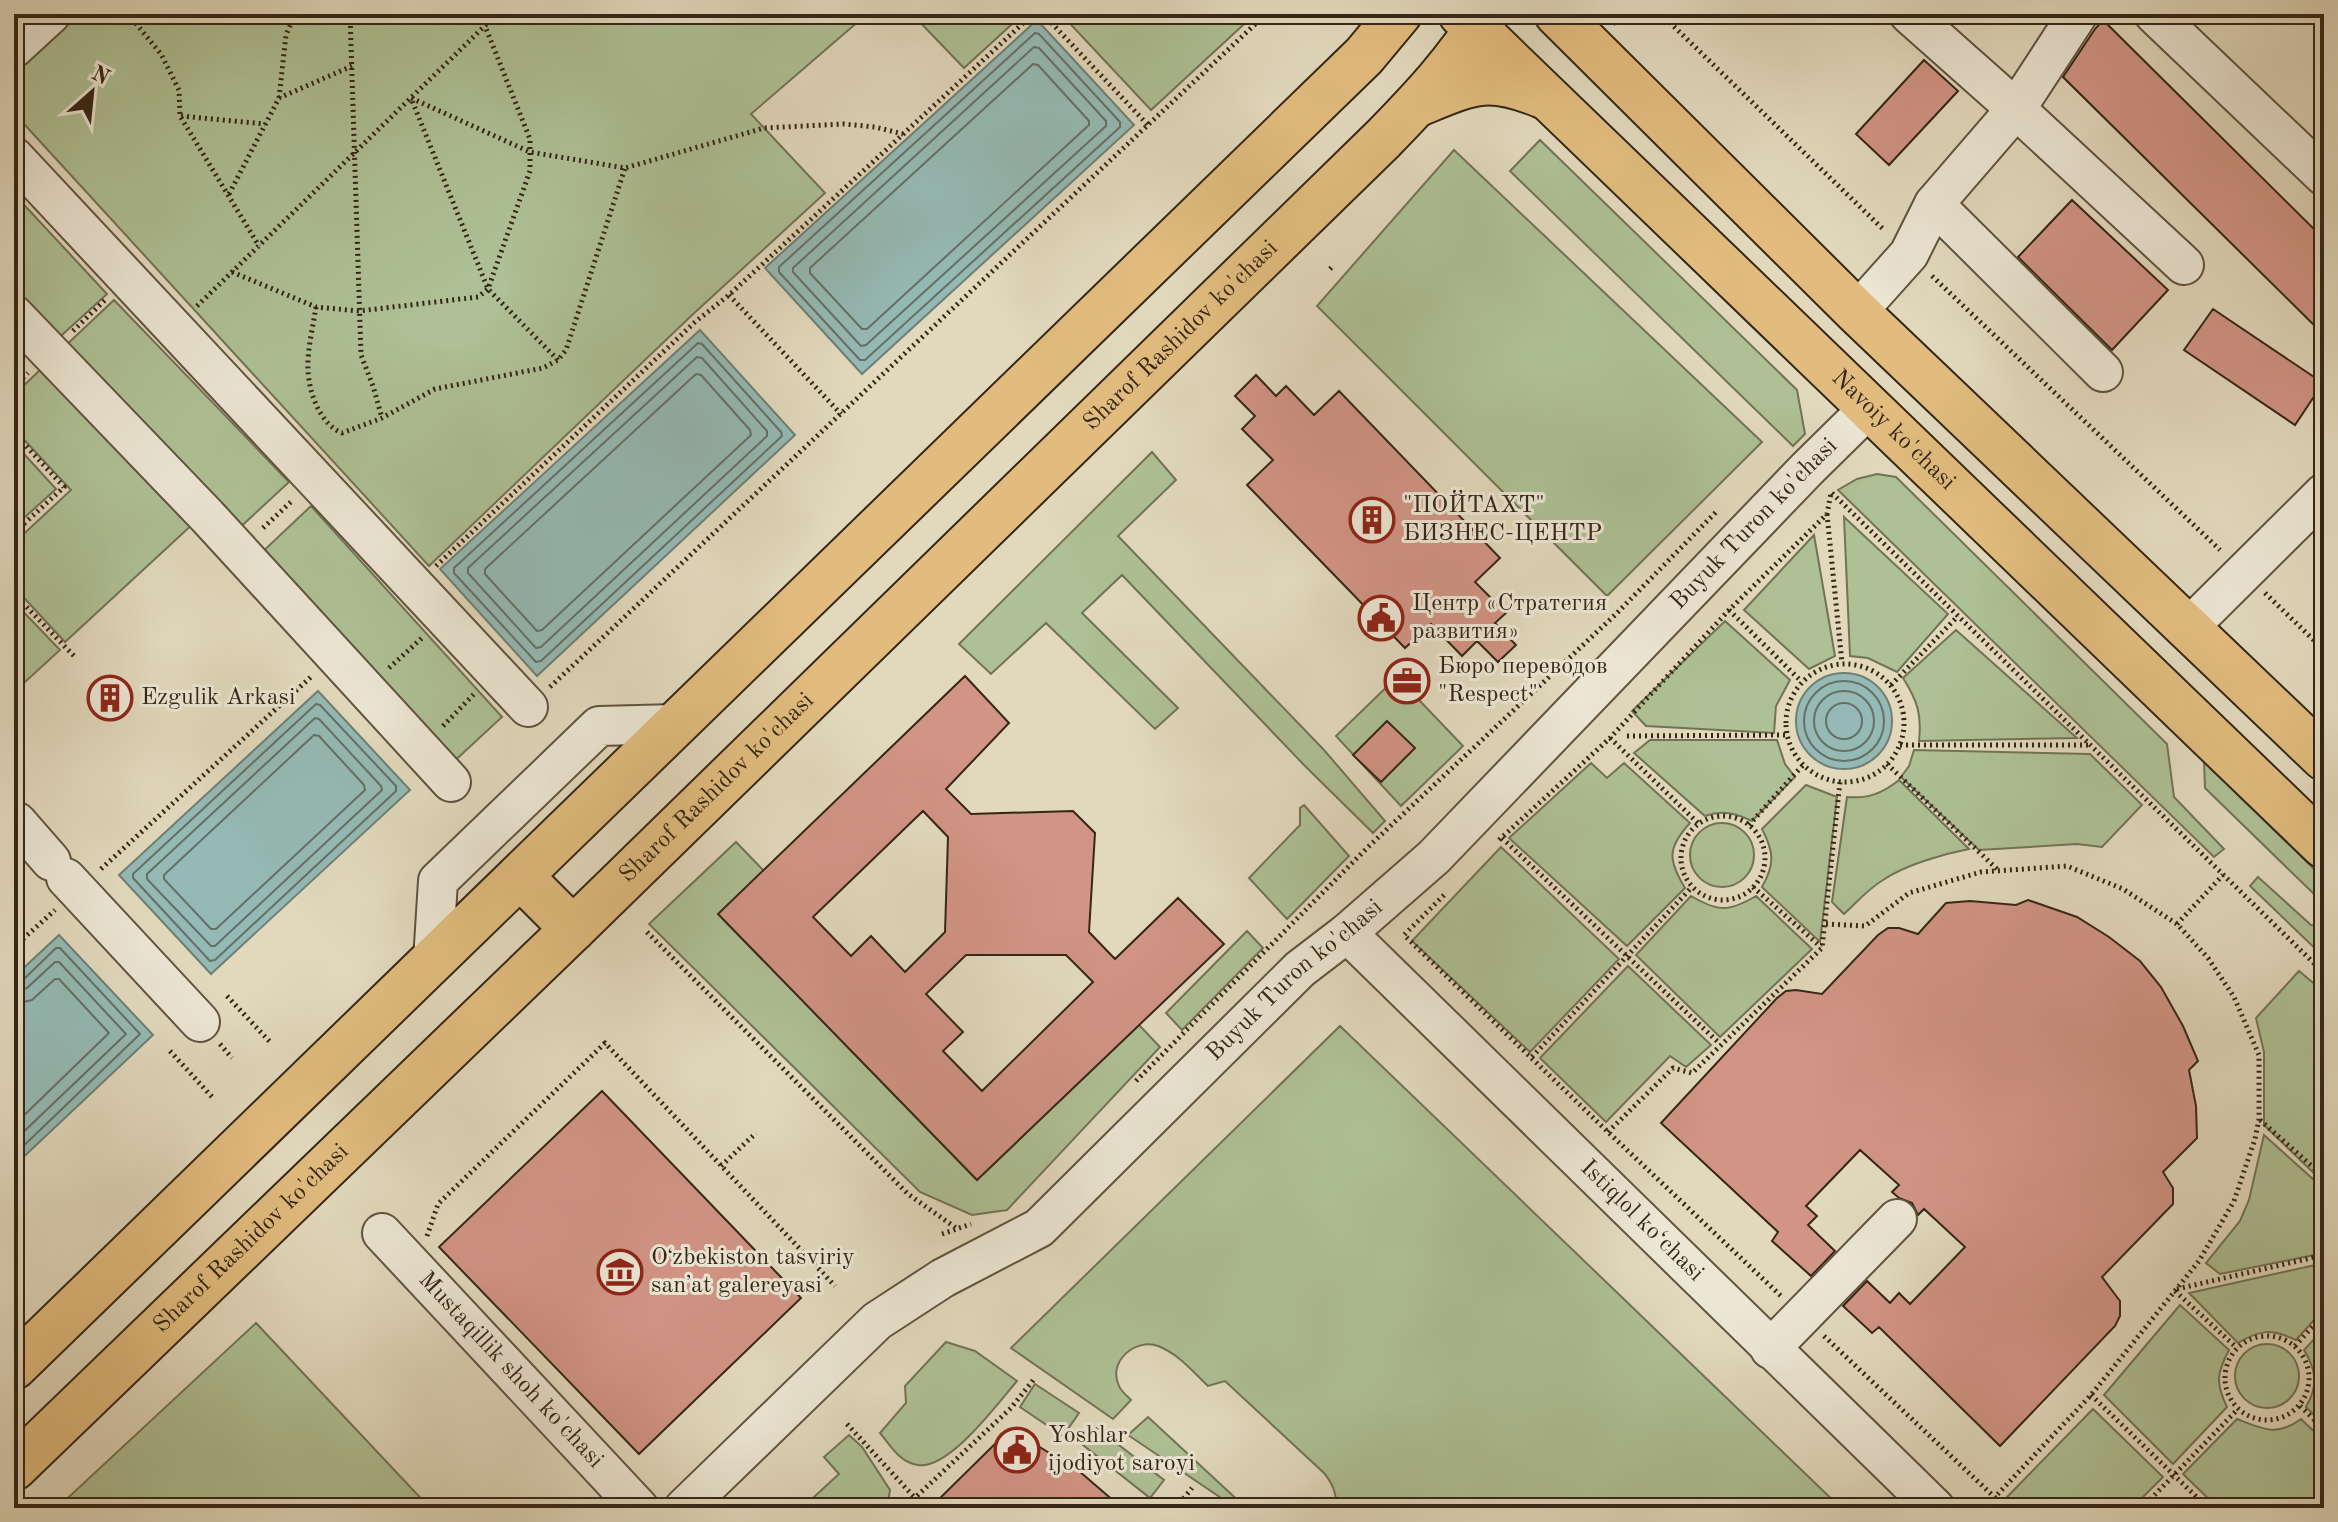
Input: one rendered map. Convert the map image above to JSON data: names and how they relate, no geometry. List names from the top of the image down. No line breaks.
{"streets":{"main road":["Sharof Rashidov ko'chasi","Navoiy ko'chasi"],"street":["Buyuk Turon ko'chasi","Istiqlol ko‘chasi","Mustaqillik shoh ko'chasi"]},"crossings":[["Sharof Rashidov ko'chasi","Navoiy ko'chasi"],["Navoiy ko'chasi","Buyuk Turon ko'chasi"],["Buyuk Turon ko'chasi","Istiqlol ko‘chasi"]],"places":{"building":["\"ПОЙТАХТ\" БИЗНЕС-ЦЕНТР","Ezgulik Arkasi"],"public building":["Центр «Стратегия развития»","Yoshlar ijodiyot saroyi"],"office":["Бюро переводов \"Respect\""],"museum":["Oʻzbekiston tasviriy sanʼat galereyasi"]},"north":"top right"}
